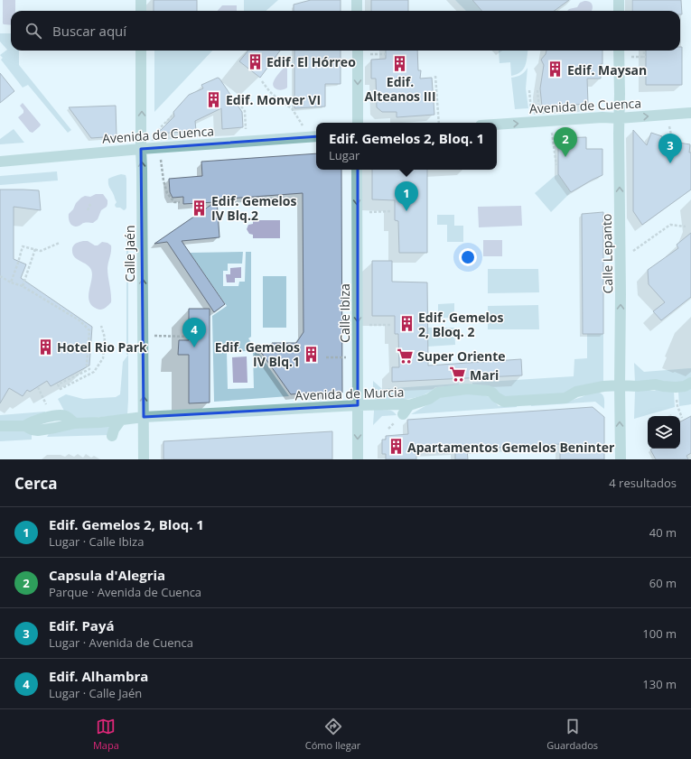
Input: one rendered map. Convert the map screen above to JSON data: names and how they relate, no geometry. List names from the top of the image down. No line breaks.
{"streets":{"street":["Avenida de Cuenca","Calle Jaén","Calle Lepanto","Calle Ibiza","Avenida de Murcia"]},"crossings":[["Avenida de Cuenca","Calle Jaén"],["Avenida de Cuenca","Calle Lepanto"],["Calle Jaén","Avenida de Murcia"],["Calle Lepanto","Avenida de Murcia"],["Calle Ibiza","Avenida de Murcia"]],"one_way":["Calle Jaén","Calle Lepanto","Calle Ibiza"],"places":{"building":["Edif. El Hórreo","Edif. Alteanos III","Edif. Maysan","Edif. Monver VI","Edif. Gemelos IV Blq.2","Edif. Gemelos 2, Bloq. 2","Hotel Rio Park","Edif. Gemelos IV Blq.1","Apartamentos Gemelos Beninter"],"supermarket":["Super Oriente","Mari"]},"page":{"search":"Buscar aquí","popup":["Edif. Gemelos 2, Bloq. 1","Lugar"],"pins":["2","3","1","4"],"heading":["Cerca","4 resultados"],"list":[{"mark":"1","name":"Edif. Gemelos 2, Bloq. 1","note":"Lugar · Calle Ibiza","value":"40 m"},{"mark":"2","name":"Capsula d'Alegria","note":"Parque · Avenida de Cuenca","value":"60 m"},{"mark":"3","name":"Edif. Payá","note":"Lugar · Avenida de Cuenca","value":"100 m"},{"mark":"4","name":"Edif. Alhambra","note":"Lugar · Calle Jaén","value":"130 m"}],"nav":["Mapa","Cómo llegar","Guardados"]}}
